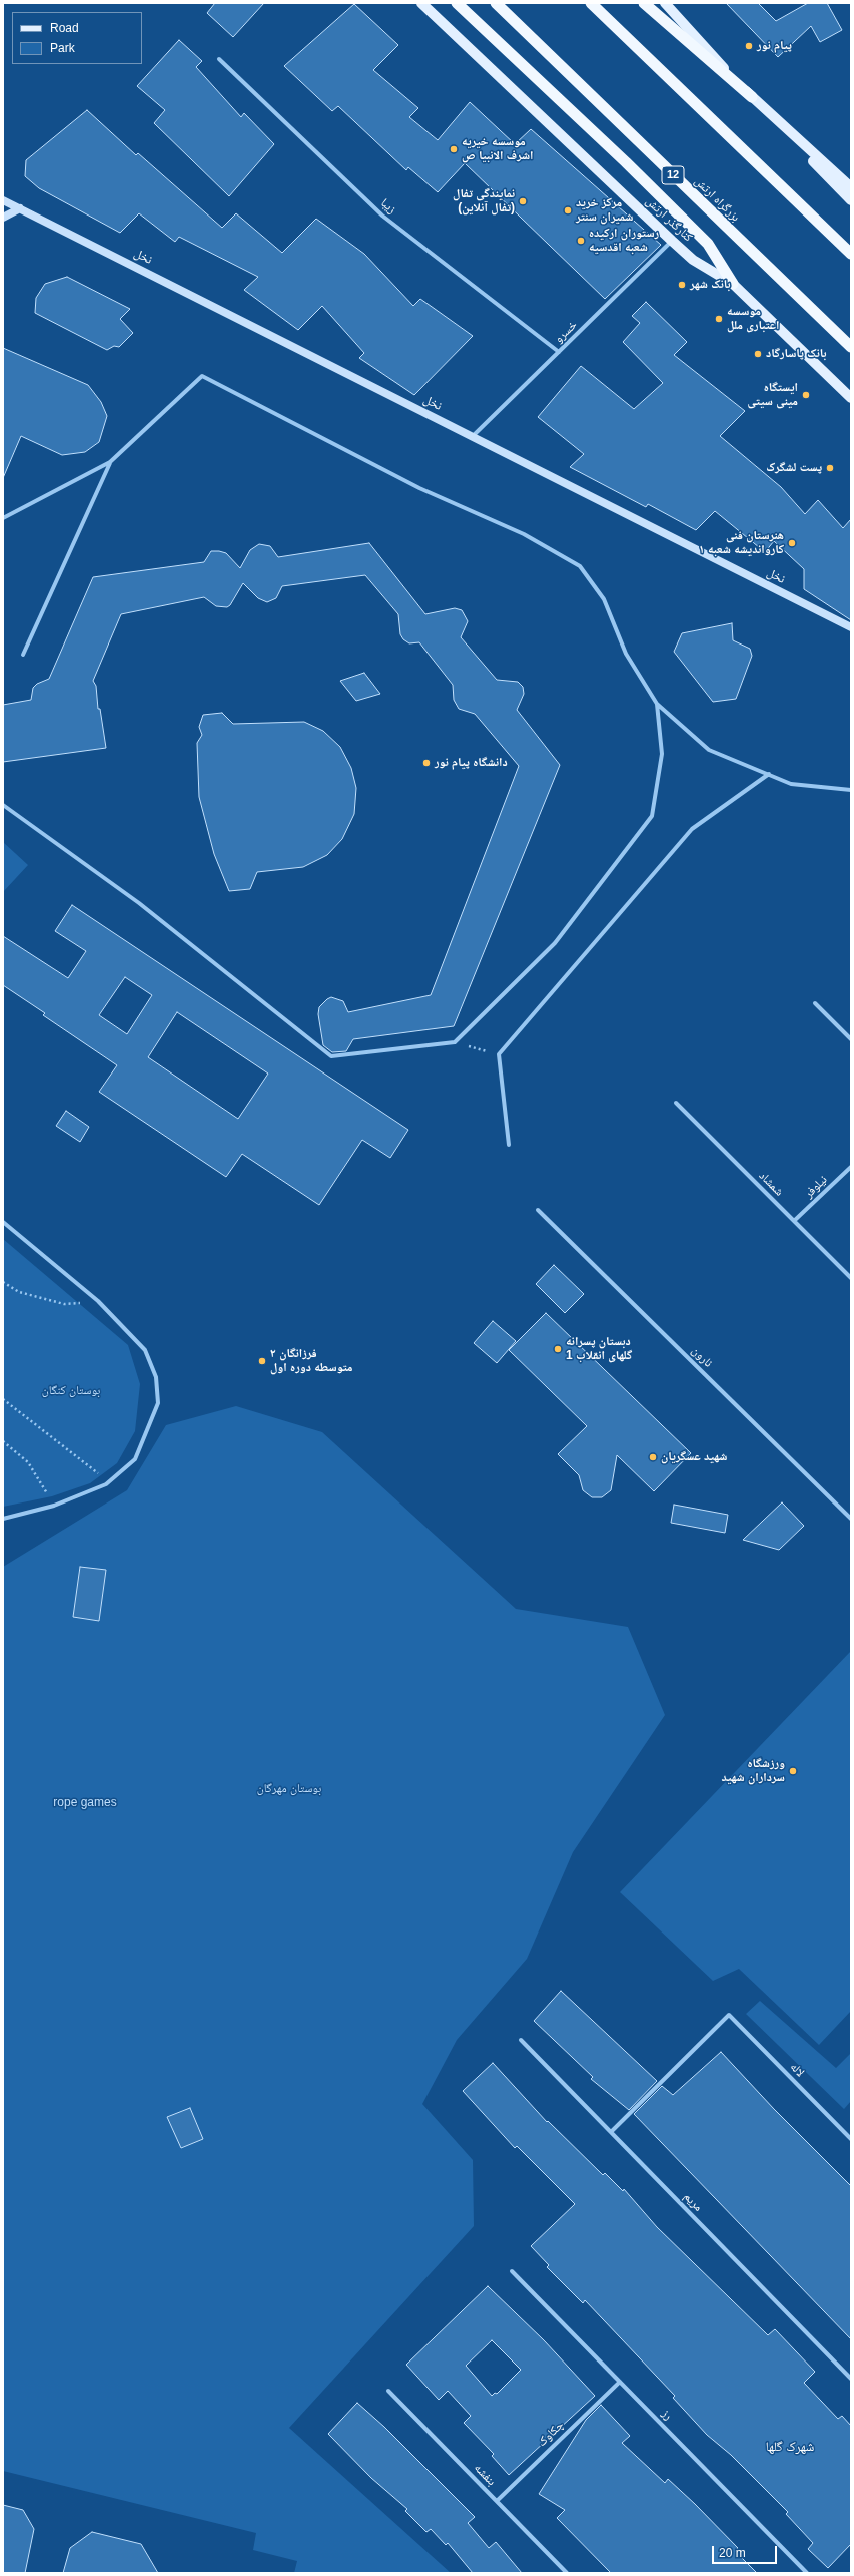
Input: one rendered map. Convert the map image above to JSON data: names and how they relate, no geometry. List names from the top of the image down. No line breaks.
{"streets":{"highway":["12","بزرگراه ارتش"],"main road":["کنارگذر ارتش","نخل"],"street":["زیبا","خسرو","شمشاد","نیلوفر","نارون","لاله","مریم","رز","چکاوک","بنفشه"]},"crossings":[["زیبا","خسرو"],["کنارگذر ارتش","خسرو"],["نخل","خسرو"],["شمشاد","نیلوفر"],["لاله","مریم"],["رز","چکاوک"],["چکاوک","بنفشه"]],"districts":["شهرک گلها"],"parks":["بوستان کنگان","بوستان مهرگان","rope games"],"places":["پیام نور","موسسه خیریه اشرف الانبیا ص","نمایندگی تفال (تفال آنلاین)","مرکز خرید شمیران سنتر","رستوران‌ ارکیده شعبه اقدسیه","بانک شهر","موسسه اعتباری ملل","بانک پاسارگاد","ایستگاه مینی سیتی","پست لشگرک","هنرستان فنی کارواندیشه شعبه ۱","دانشگاه پیام نور","دبستان پسرانه گلهای انقلاب 1","فرزانگان ۲ متوسطه دوره اول","شهید عسگریان","ورزشگاه سرداران شهید"],"legend":["Road","Park"],"scale_bar":"20 m"}
